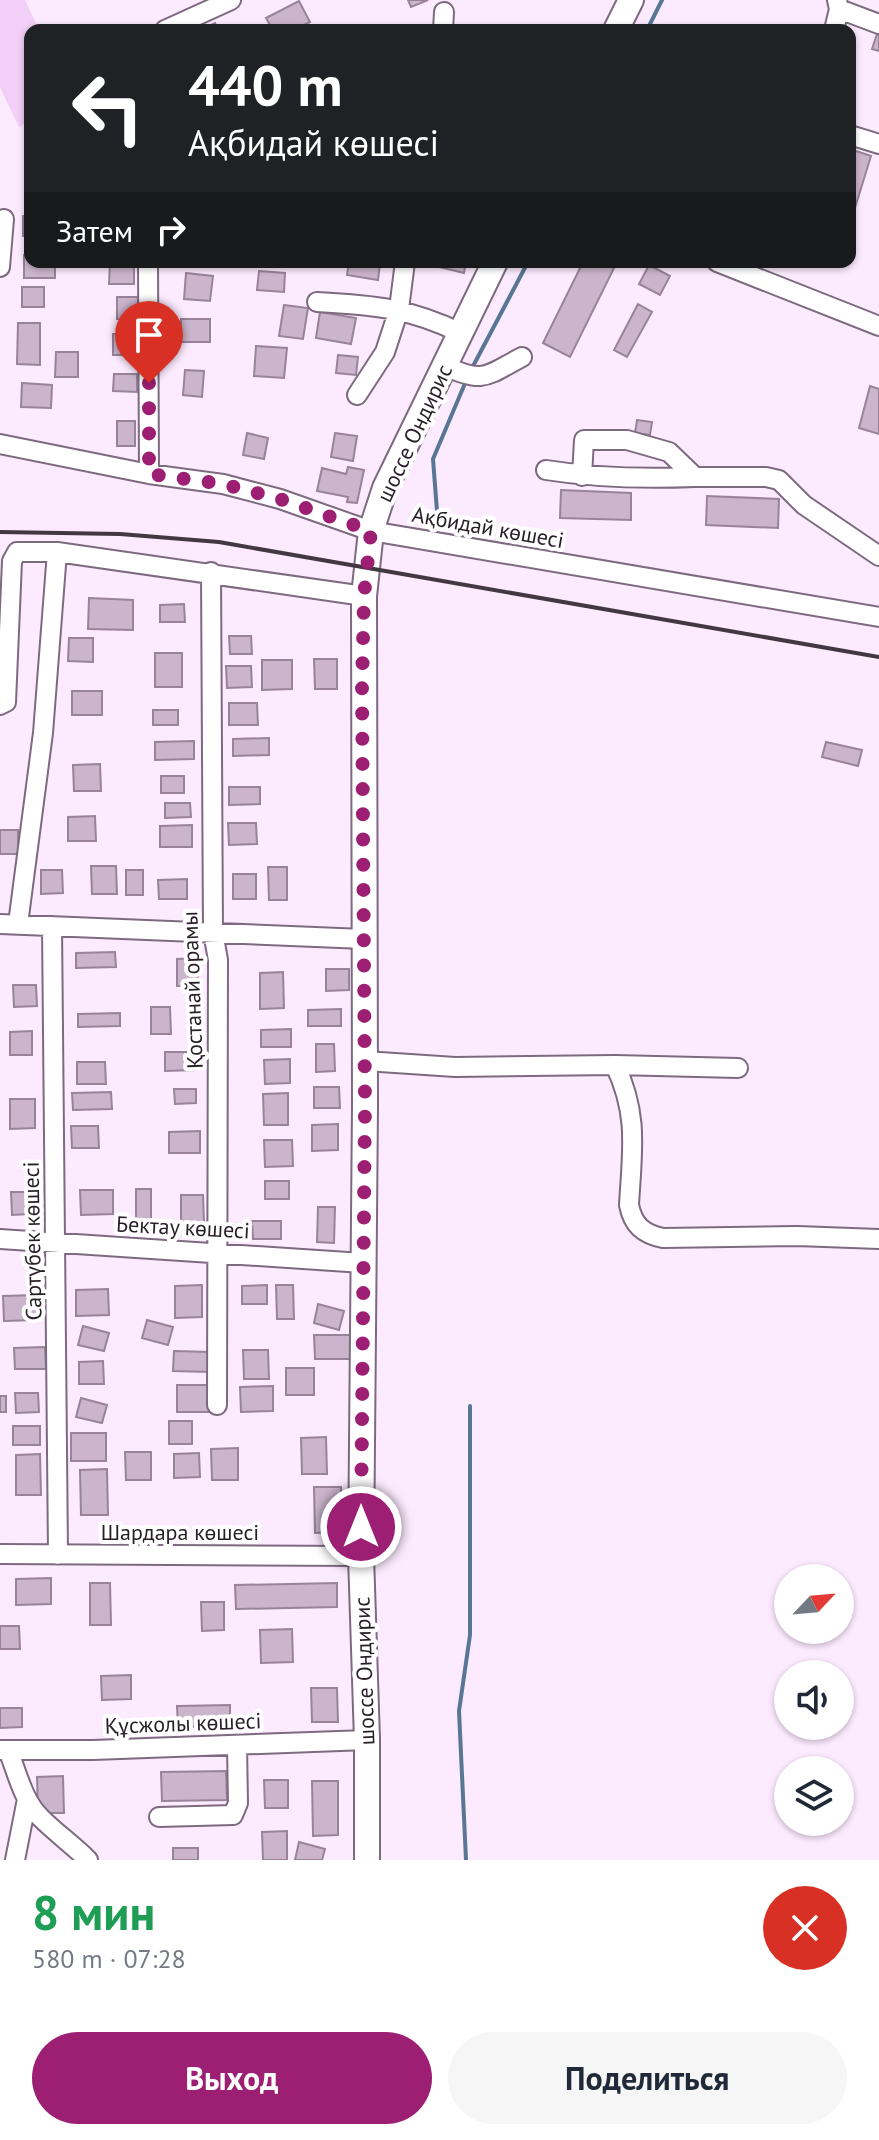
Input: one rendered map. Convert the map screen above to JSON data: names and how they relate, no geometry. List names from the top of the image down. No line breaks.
{"streets":{"main road":["шоссе Ондирис"],"street":["Ақбидай көшесі","Қостанай орамы","Бектау көшесі","Сартүбек көшесі","Шардара көшесі","Құсжолы көшесі"]},"crossings":[["шоссе Ондирис","Ақбидай көшесі"],["шоссе Ондирис","Бектау көшесі"],["шоссе Ондирис","Шардара көшесі"],["шоссе Ондирис","Құсжолы көшесі"],["Қостанай орамы","Бектау көшесі"],["Бектау көшесі","Сартүбек көшесі"],["Сартүбек көшесі","Шардара көшесі"]],"north":"top right","page":{"turn":["440 m","Ақбидай көшесі"],"then":"Затем","heading":["8 мин","580 m · 07:28"],"buttons":["Выход","Поделиться"]}}
